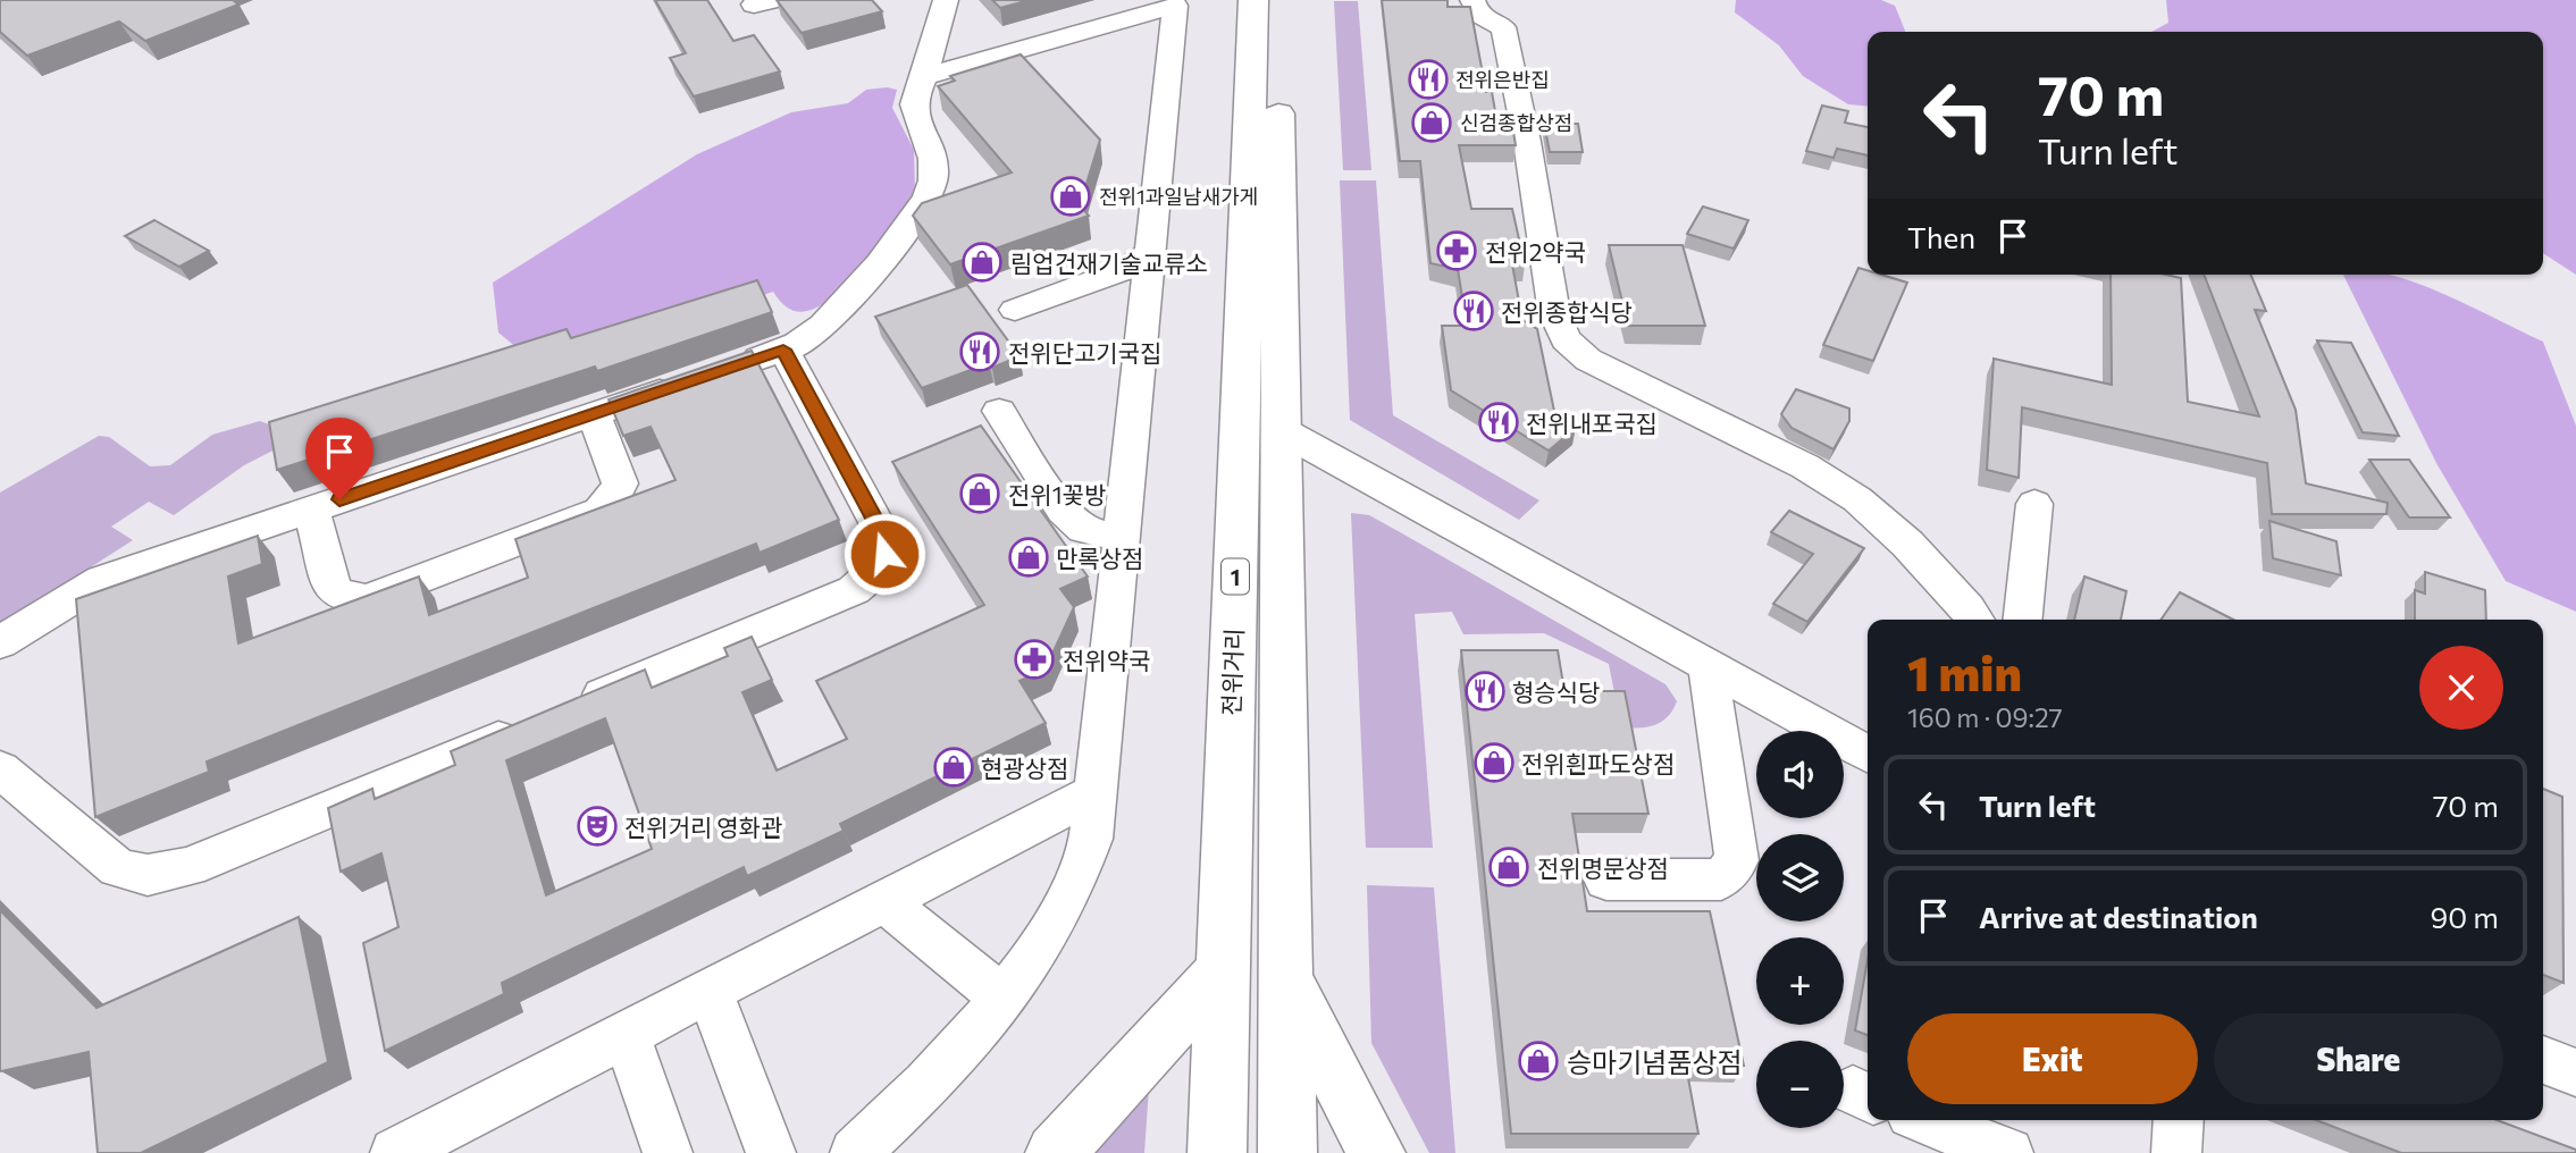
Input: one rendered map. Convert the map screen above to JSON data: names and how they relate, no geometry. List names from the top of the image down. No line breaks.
{"streets":{"main road":["1","전위거리"]},"places":{"restaurant":["전위은반집","전위종합식당","전위단고기국집","전위내포국집","형승식당"],"shop":["신검종합상점","전위1과일남새가게","림업건재기술교류소","전위1꽃방","만록상점","전위흰파도상점","현광상점","전위명문상점","승마기념품상점"],"pharmacy":["전위2약국","전위약국"],"theatre":["전위거리 영화관"]},"page":{"turn":["70 m","Turn left"],"then":"Then","heading":["1 min","160 m · 09:27"],"map_buttons":["+","−"],"list":[{"name":"Turn left","value":"70 m"},{"name":"Arrive at destination","value":"90 m"}],"buttons":["Exit","Share"]}}
